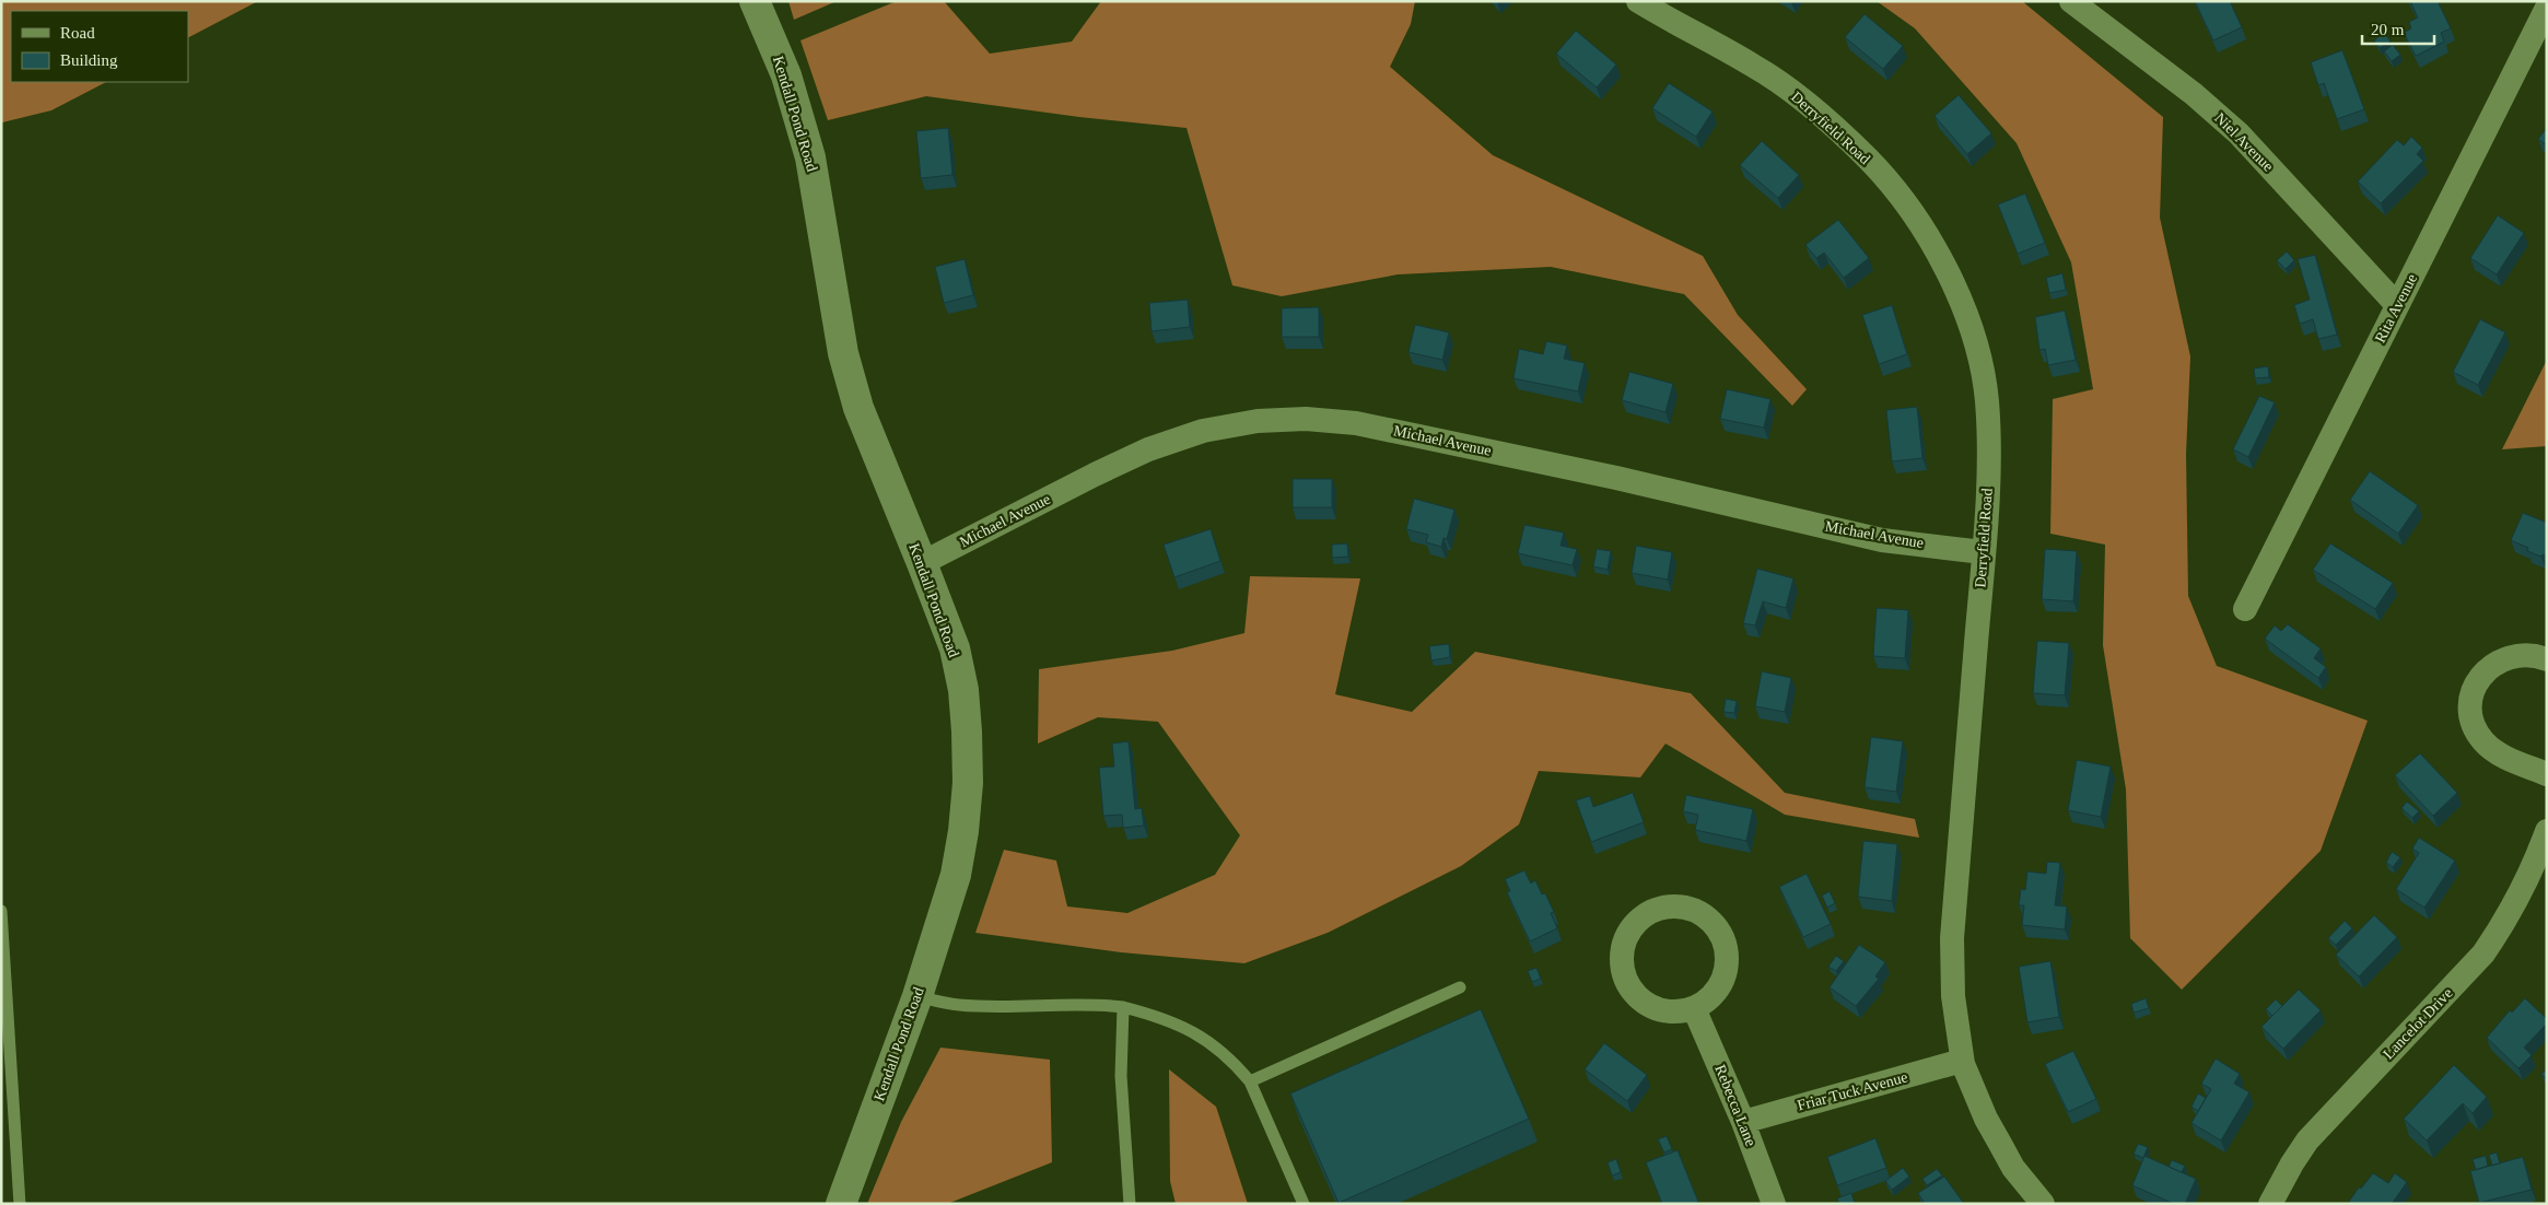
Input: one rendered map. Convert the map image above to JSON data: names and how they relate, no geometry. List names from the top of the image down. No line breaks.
{"streets":{"street":["Kendall Pond Road","Derryfield Road","Niel Avenue","Rita Avenue","Michael Avenue","Lancelot Drive","Friar Tuck Avenue","Rebecca Lane"]},"crossings":[["Kendall Pond Road","Michael Avenue"],["Derryfield Road","Michael Avenue"],["Derryfield Road","Friar Tuck Avenue"],["Niel Avenue","Rita Avenue"],["Friar Tuck Avenue","Rebecca Lane"]],"legend":["Road","Building"],"scale_bar":"20 m"}
